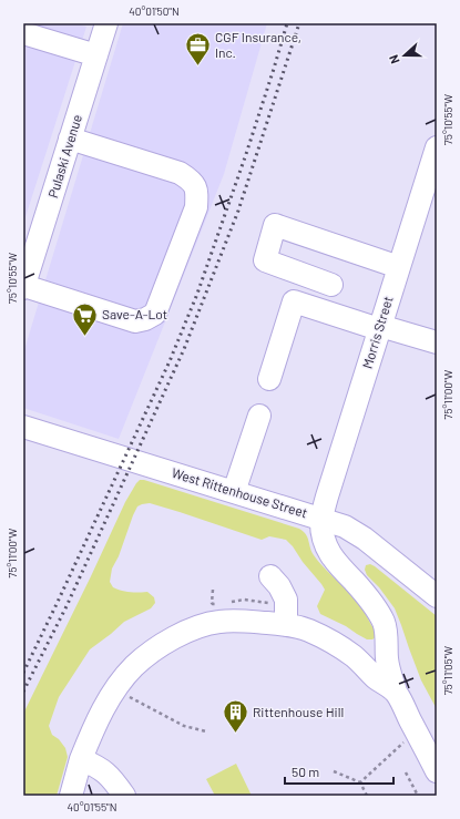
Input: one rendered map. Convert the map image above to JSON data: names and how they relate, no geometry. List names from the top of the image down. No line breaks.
{"streets":{"street":["Pulaski Avenue","Morris Street","West Rittenhouse Street"]},"crossings":[["Morris Street","West Rittenhouse Street"]],"places":{"office":["CGF Insurance, Inc."],"supermarket":["Save-A-Lot"],"building":["Rittenhouse Hill"]},"scale_bar":"50 m","north":"left","coordinates":["40°01'50\"N","75°10'55\"W","75°11'00\"W","75°11'05\"W","40°01'55\"N"]}
